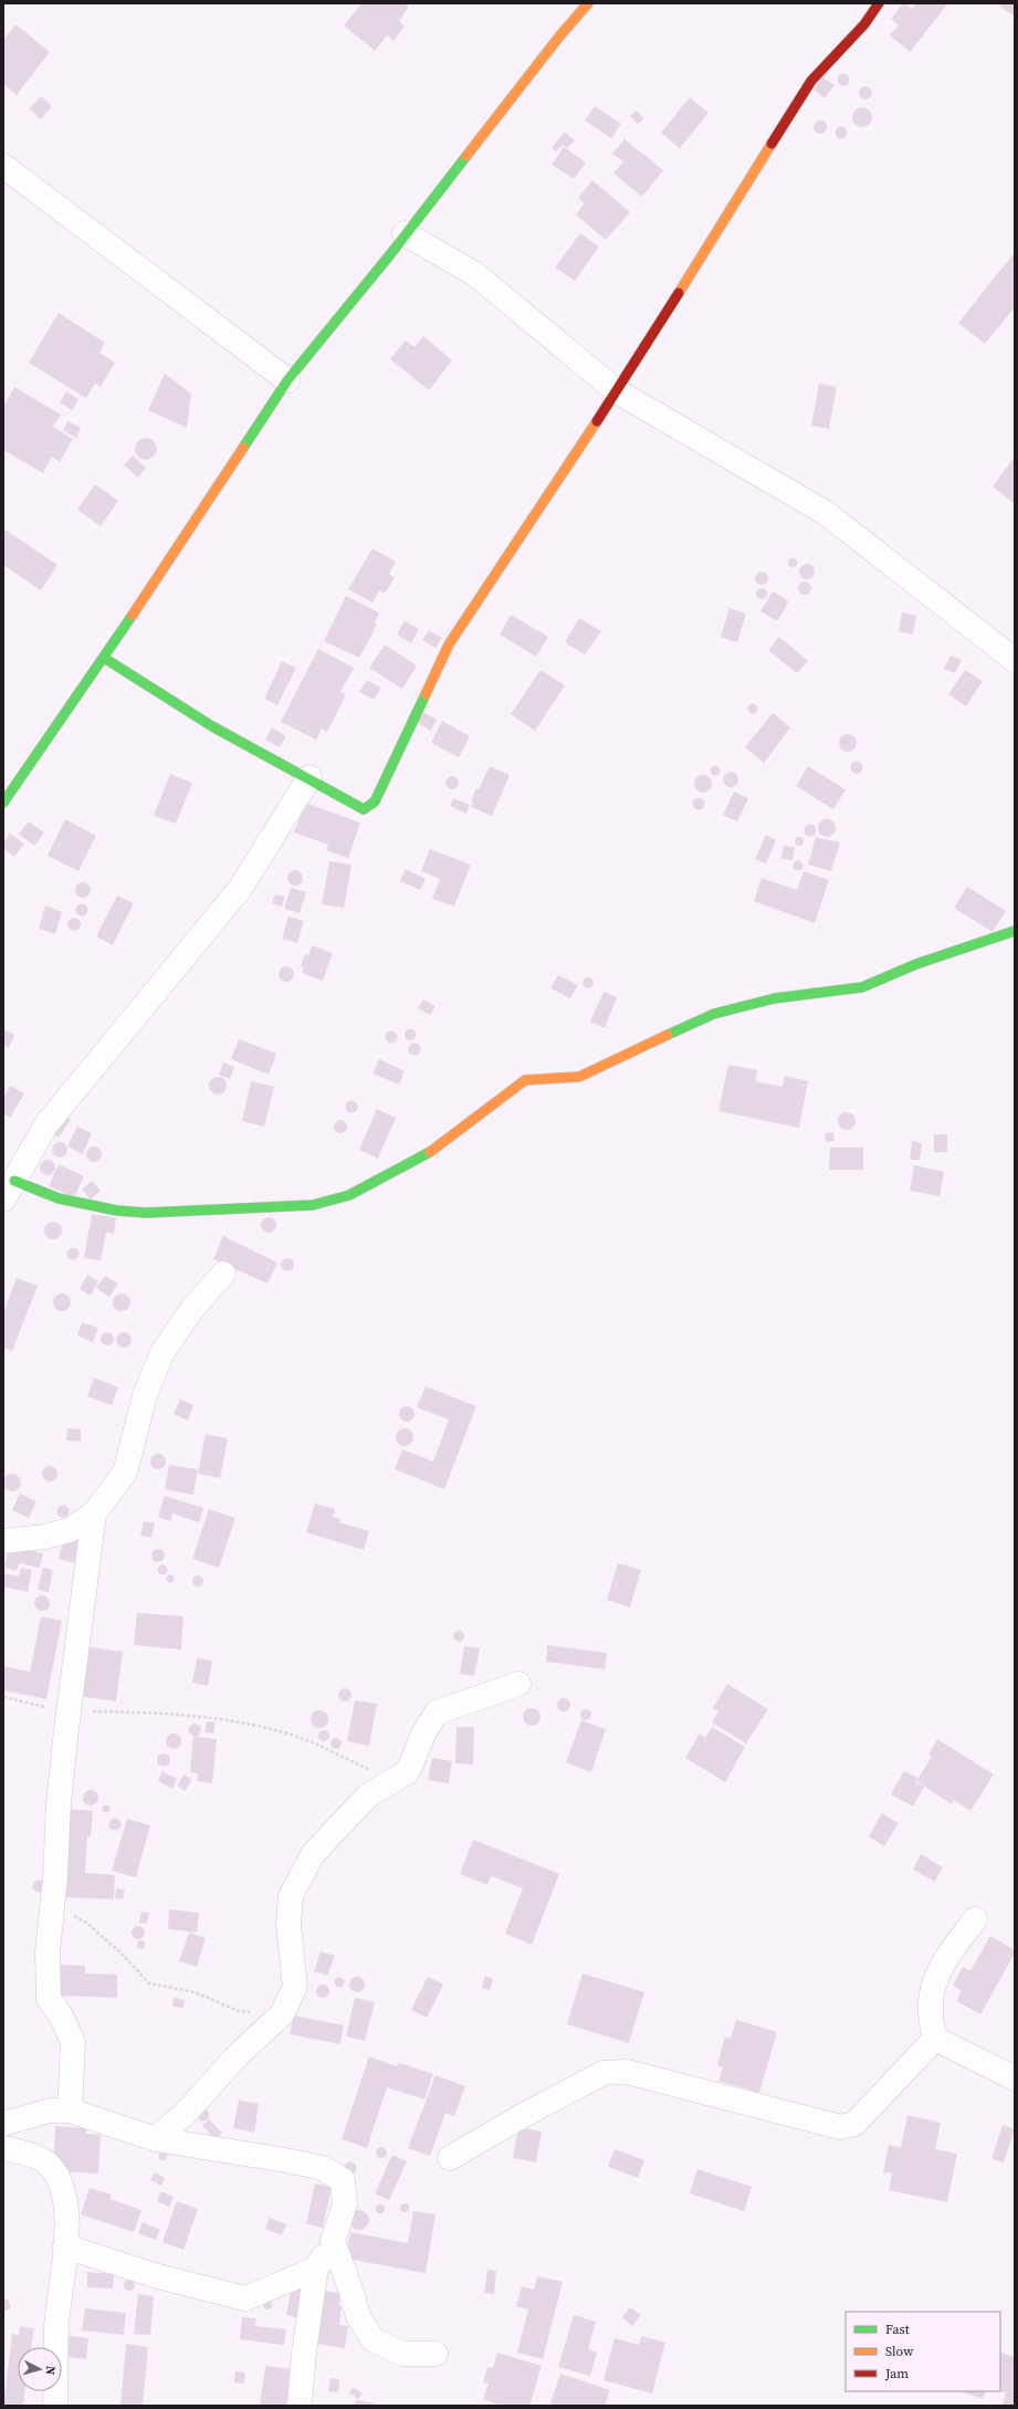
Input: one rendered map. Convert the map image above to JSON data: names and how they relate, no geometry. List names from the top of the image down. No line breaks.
{"legend":["Fast","Slow","Jam"],"north":"right"}
